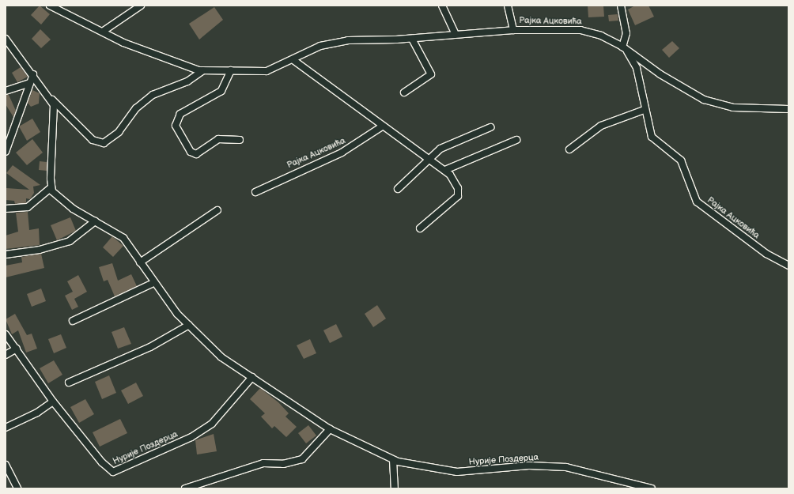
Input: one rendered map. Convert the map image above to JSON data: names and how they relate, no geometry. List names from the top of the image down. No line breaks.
{"streets":{"street":["Рајка Ацковића","Нурије Поздерца"]}}
